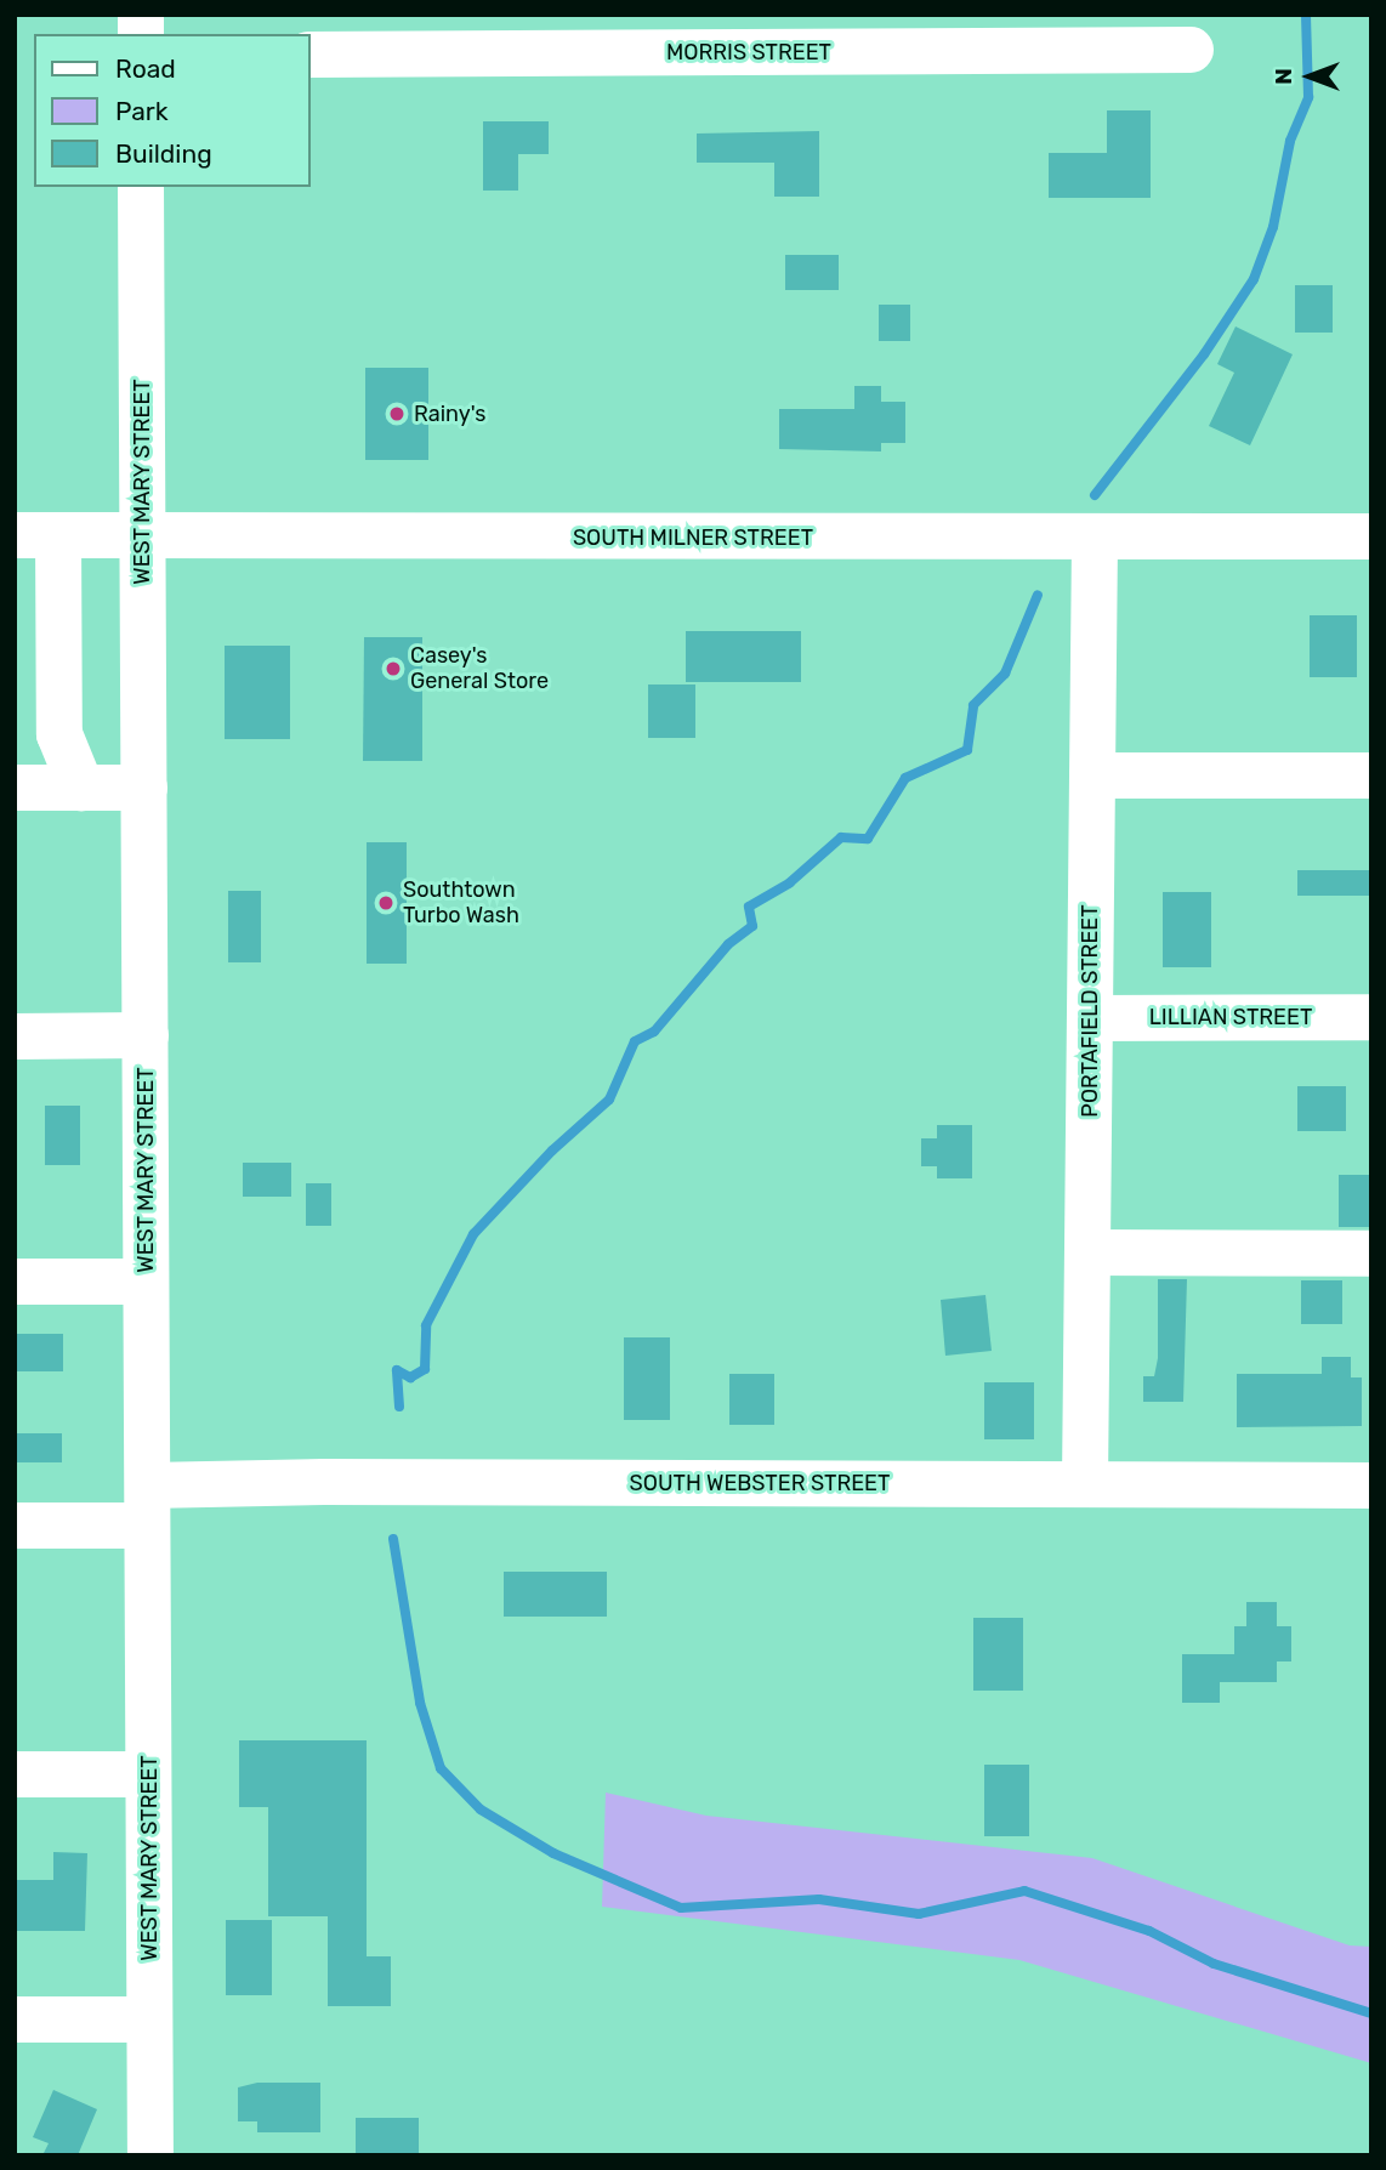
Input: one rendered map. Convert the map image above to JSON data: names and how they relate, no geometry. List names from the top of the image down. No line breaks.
{"streets":{"street":["MORRIS STREET","WEST MARY STREET","SOUTH MILNER STREET","PORTAFIELD STREET","LILLIAN STREET","SOUTH WEBSTER STREET"]},"crossings":[["WEST MARY STREET","SOUTH MILNER STREET"],["WEST MARY STREET","SOUTH WEBSTER STREET"],["SOUTH MILNER STREET","PORTAFIELD STREET"],["PORTAFIELD STREET","LILLIAN STREET"],["PORTAFIELD STREET","SOUTH WEBSTER STREET"]],"places":["Rainy's","Casey's General Store","Southtown Turbo Wash"],"legend":["Road","Park","Building"],"north":"left"}
